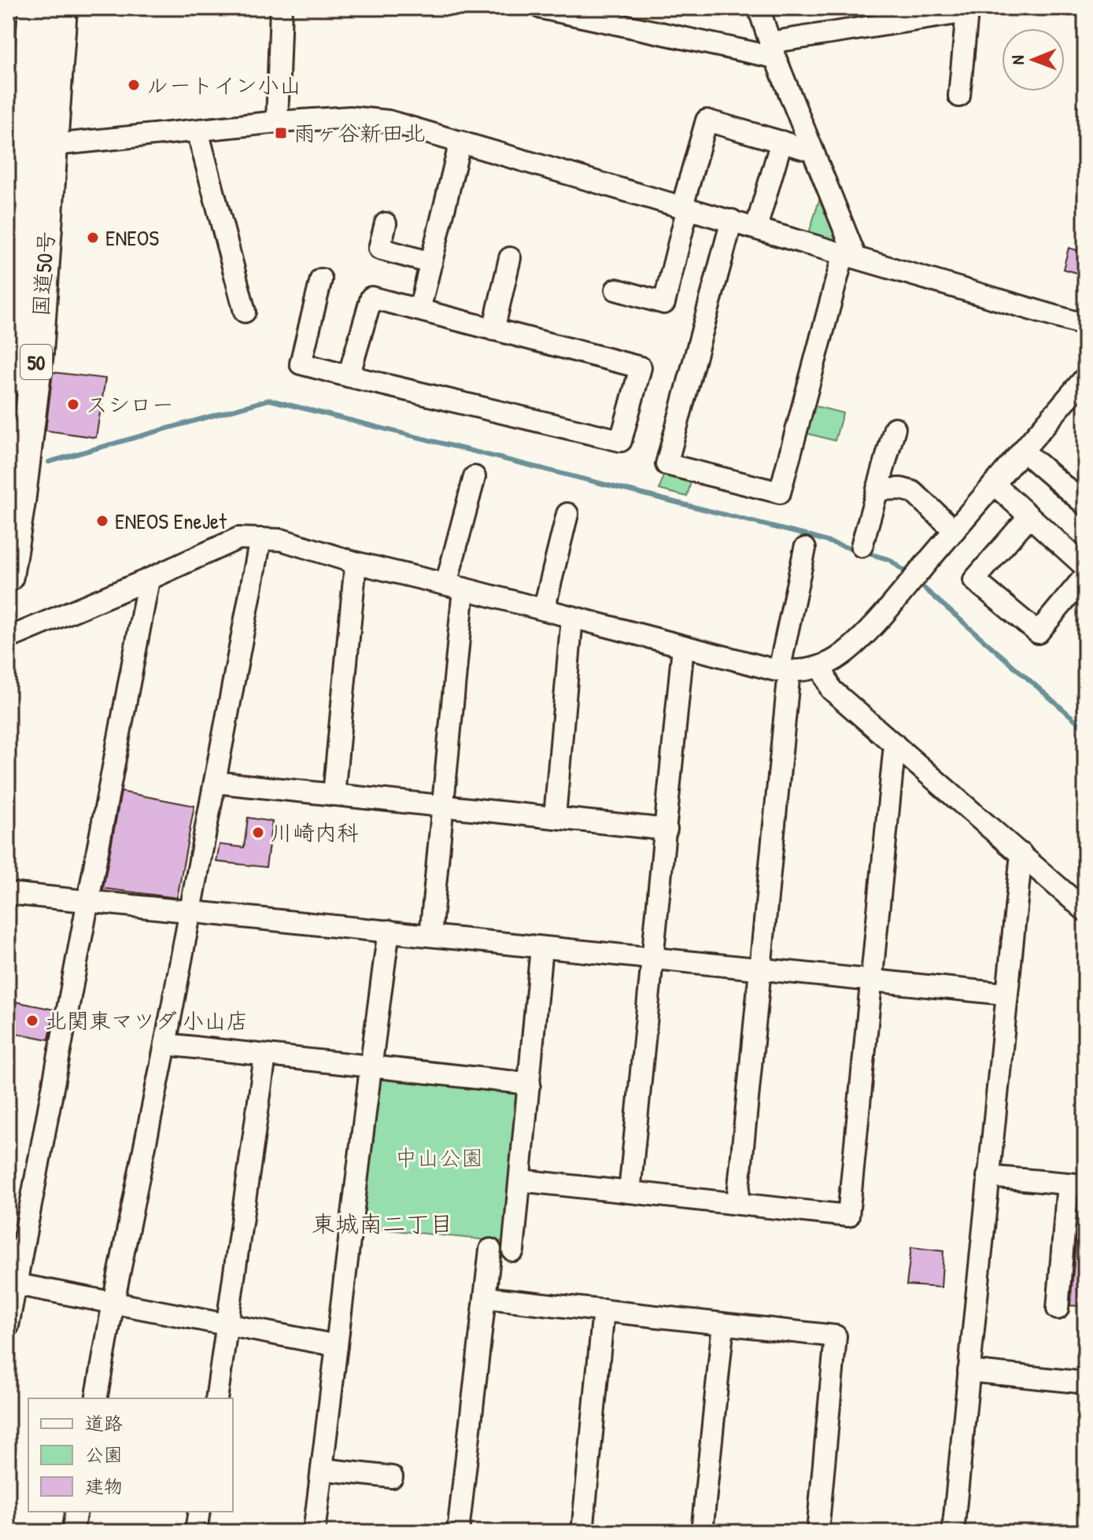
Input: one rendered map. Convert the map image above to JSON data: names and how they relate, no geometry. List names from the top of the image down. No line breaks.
{"streets":{"highway":["国道50号","50"]},"districts":["東城南二丁目"],"parks":["中山公園"],"places":{"other":["ルートイン小山","ENEOS","スシロー","ENEOS EneJet","川崎内科","北関東マツダ 小山店"],"transit":["雨ヶ谷新田北"]},"legend":["道路","公園","建物"],"north":"left"}
